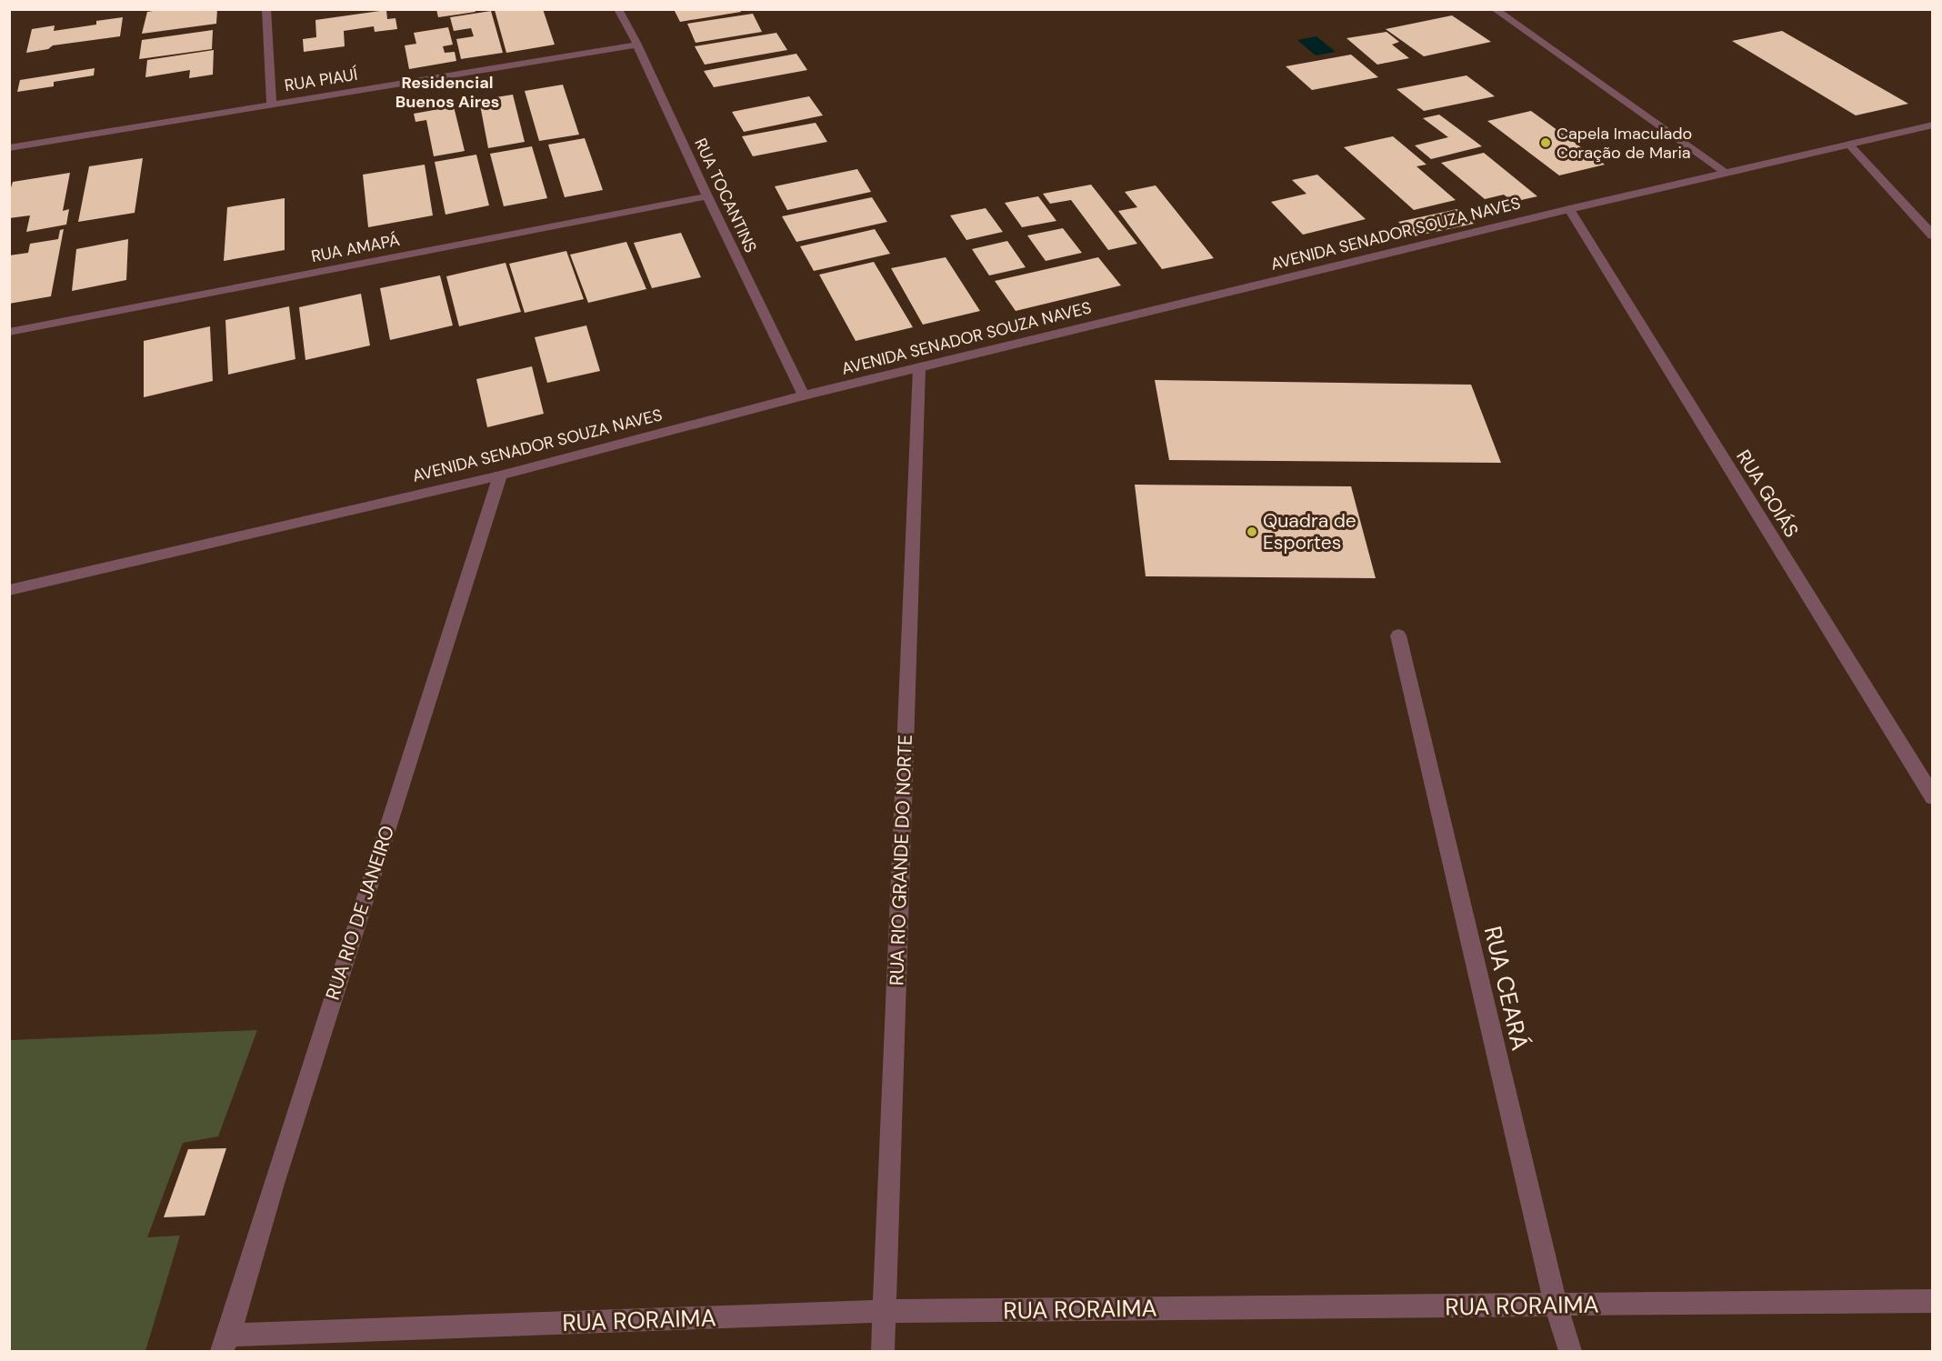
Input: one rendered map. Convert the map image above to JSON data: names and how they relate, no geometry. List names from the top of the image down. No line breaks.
{"streets":{"street":["RUA PIAUÍ","RUA TOCANTINS","AVENIDA SENADOR SOUZA NAVES","RUA AMAPÁ","RUA GOIÁS","RUA RIO GRANDE DO NORTE","RUA RIO DE JANEIRO","RUA CEARÁ","RUA RORAIMA"]},"crossings":[["RUA PIAUÍ","RUA TOCANTINS"],["RUA TOCANTINS","AVENIDA SENADOR SOUZA NAVES"],["RUA TOCANTINS","RUA AMAPÁ"],["AVENIDA SENADOR SOUZA NAVES","RUA GOIÁS"],["AVENIDA SENADOR SOUZA NAVES","RUA RIO GRANDE DO NORTE"],["AVENIDA SENADOR SOUZA NAVES","RUA RIO DE JANEIRO"],["RUA RIO GRANDE DO NORTE","RUA RORAIMA"],["RUA RIO DE JANEIRO","RUA RORAIMA"],["RUA CEARÁ","RUA RORAIMA"]],"districts":["Residencial Buenos Aires"],"places":["Capela Imaculado Coração de Maria","Quadra de Esportes"]}
